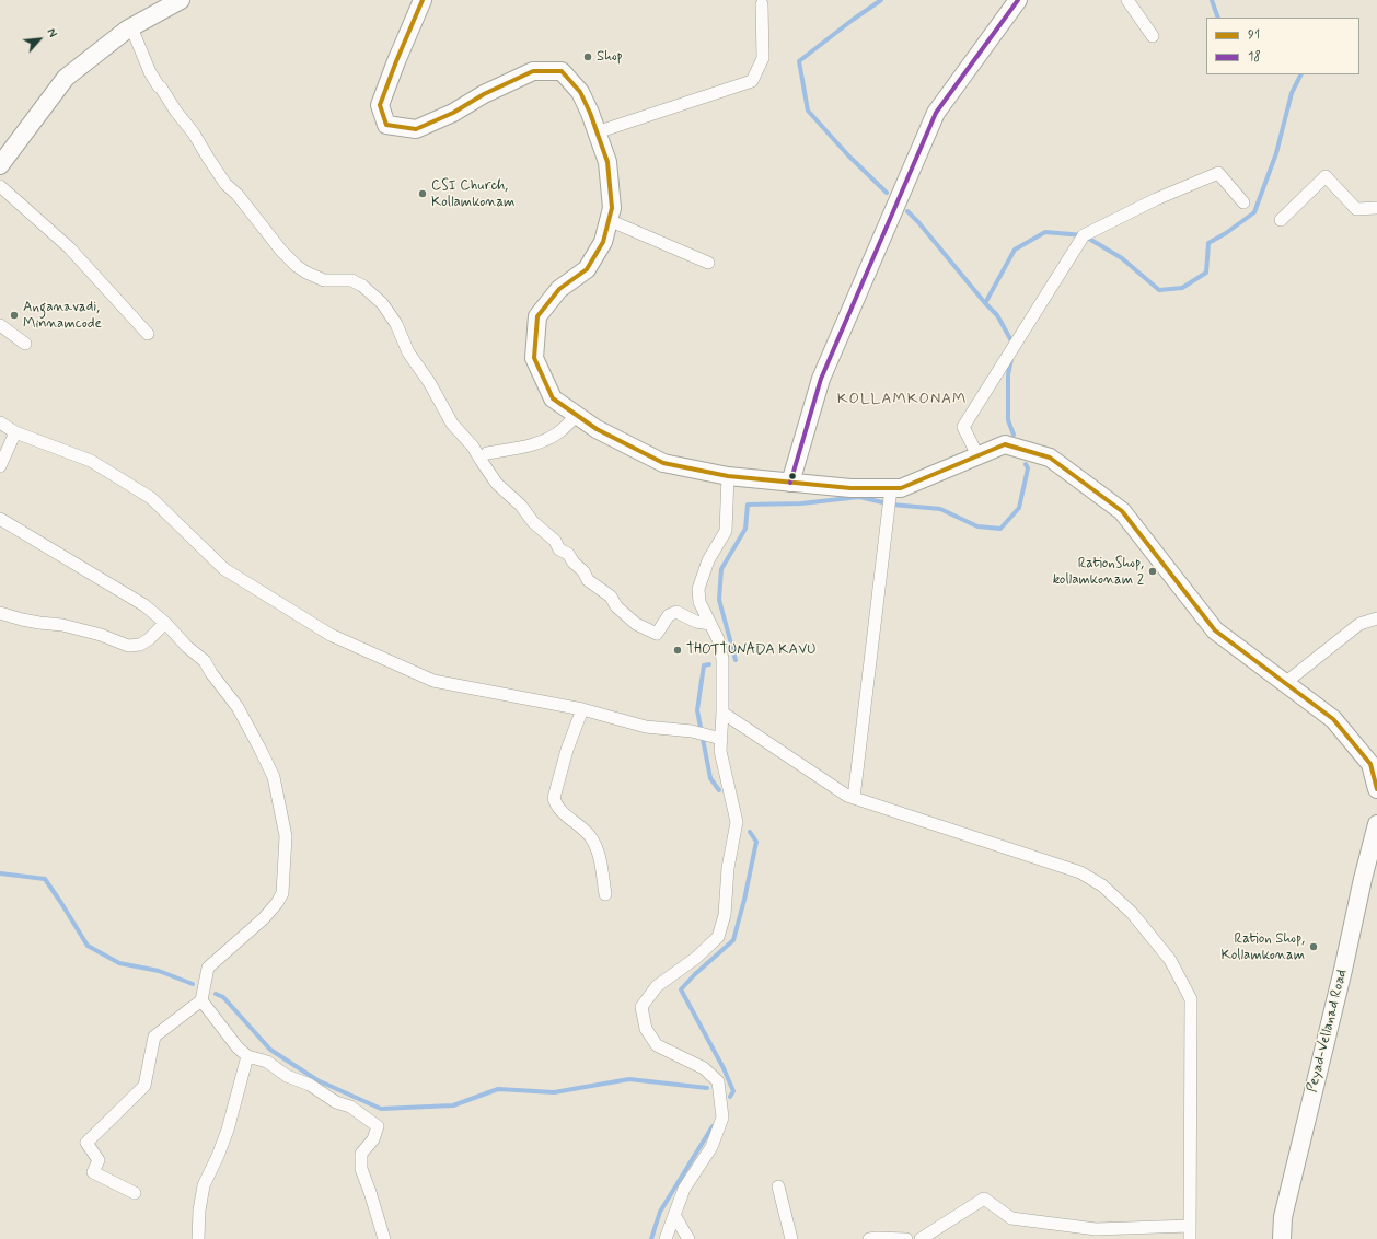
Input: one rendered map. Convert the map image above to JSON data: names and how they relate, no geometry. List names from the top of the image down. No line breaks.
{"streets":{"main road":["Peyad-Vellanad Road"]},"districts":["KOLLAMKONAM"],"places":["Shop","CSI Church, Kollamkonam","Anganavadi, Minnamcode","RationShop, kollamkonam 2","THOTTUNADA KAVU","Ration Shop, Kollamkonam"],"lines":["transit line 91","transit line 18"],"legend":["91","18"],"north":"top right"}
